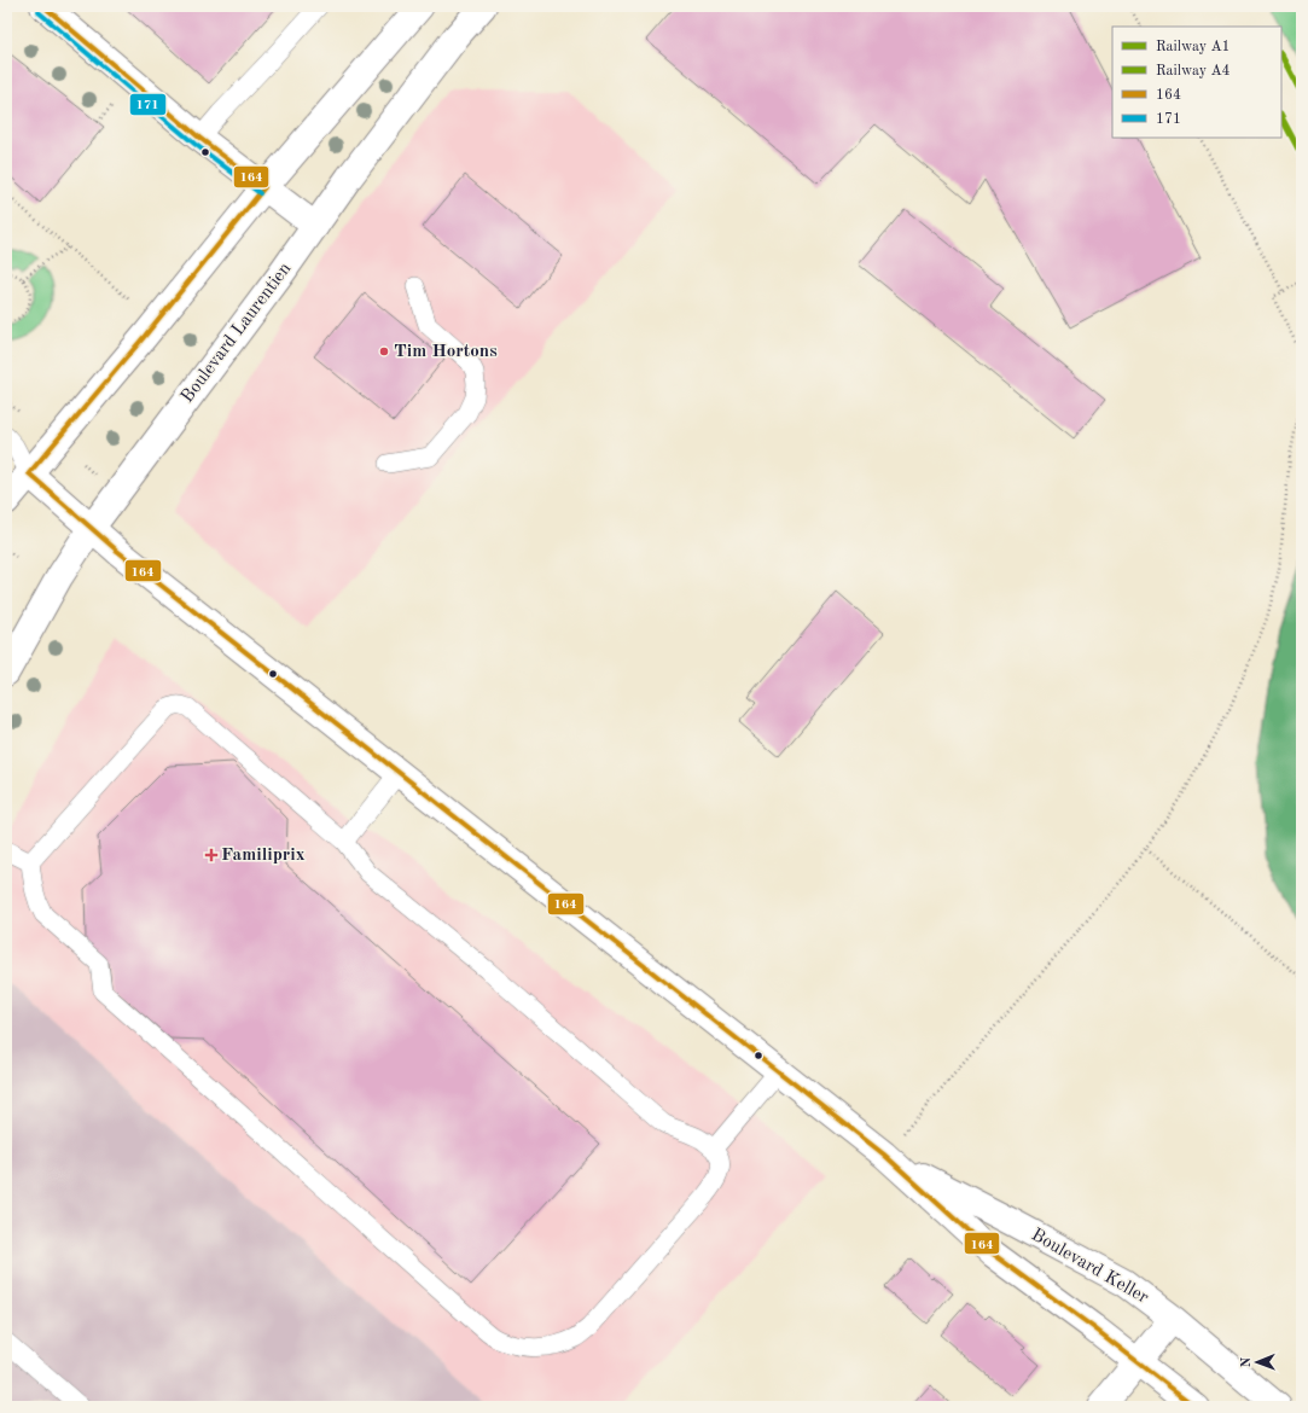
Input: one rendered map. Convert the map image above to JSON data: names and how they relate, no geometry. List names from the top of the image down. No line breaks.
{"streets":{"street":["Boulevard Laurentien","Boulevard Keller"]},"crossings":[["Boulevard Laurentien","Boulevard Keller"]],"places":{"other":["Tim Hortons"],"health":["Familiprix"]},"lines":["transit line 164","transit line 171","rail line A1","rail line A4"],"legend":["Railway A1","Railway A4","164","171"],"north":"left"}
